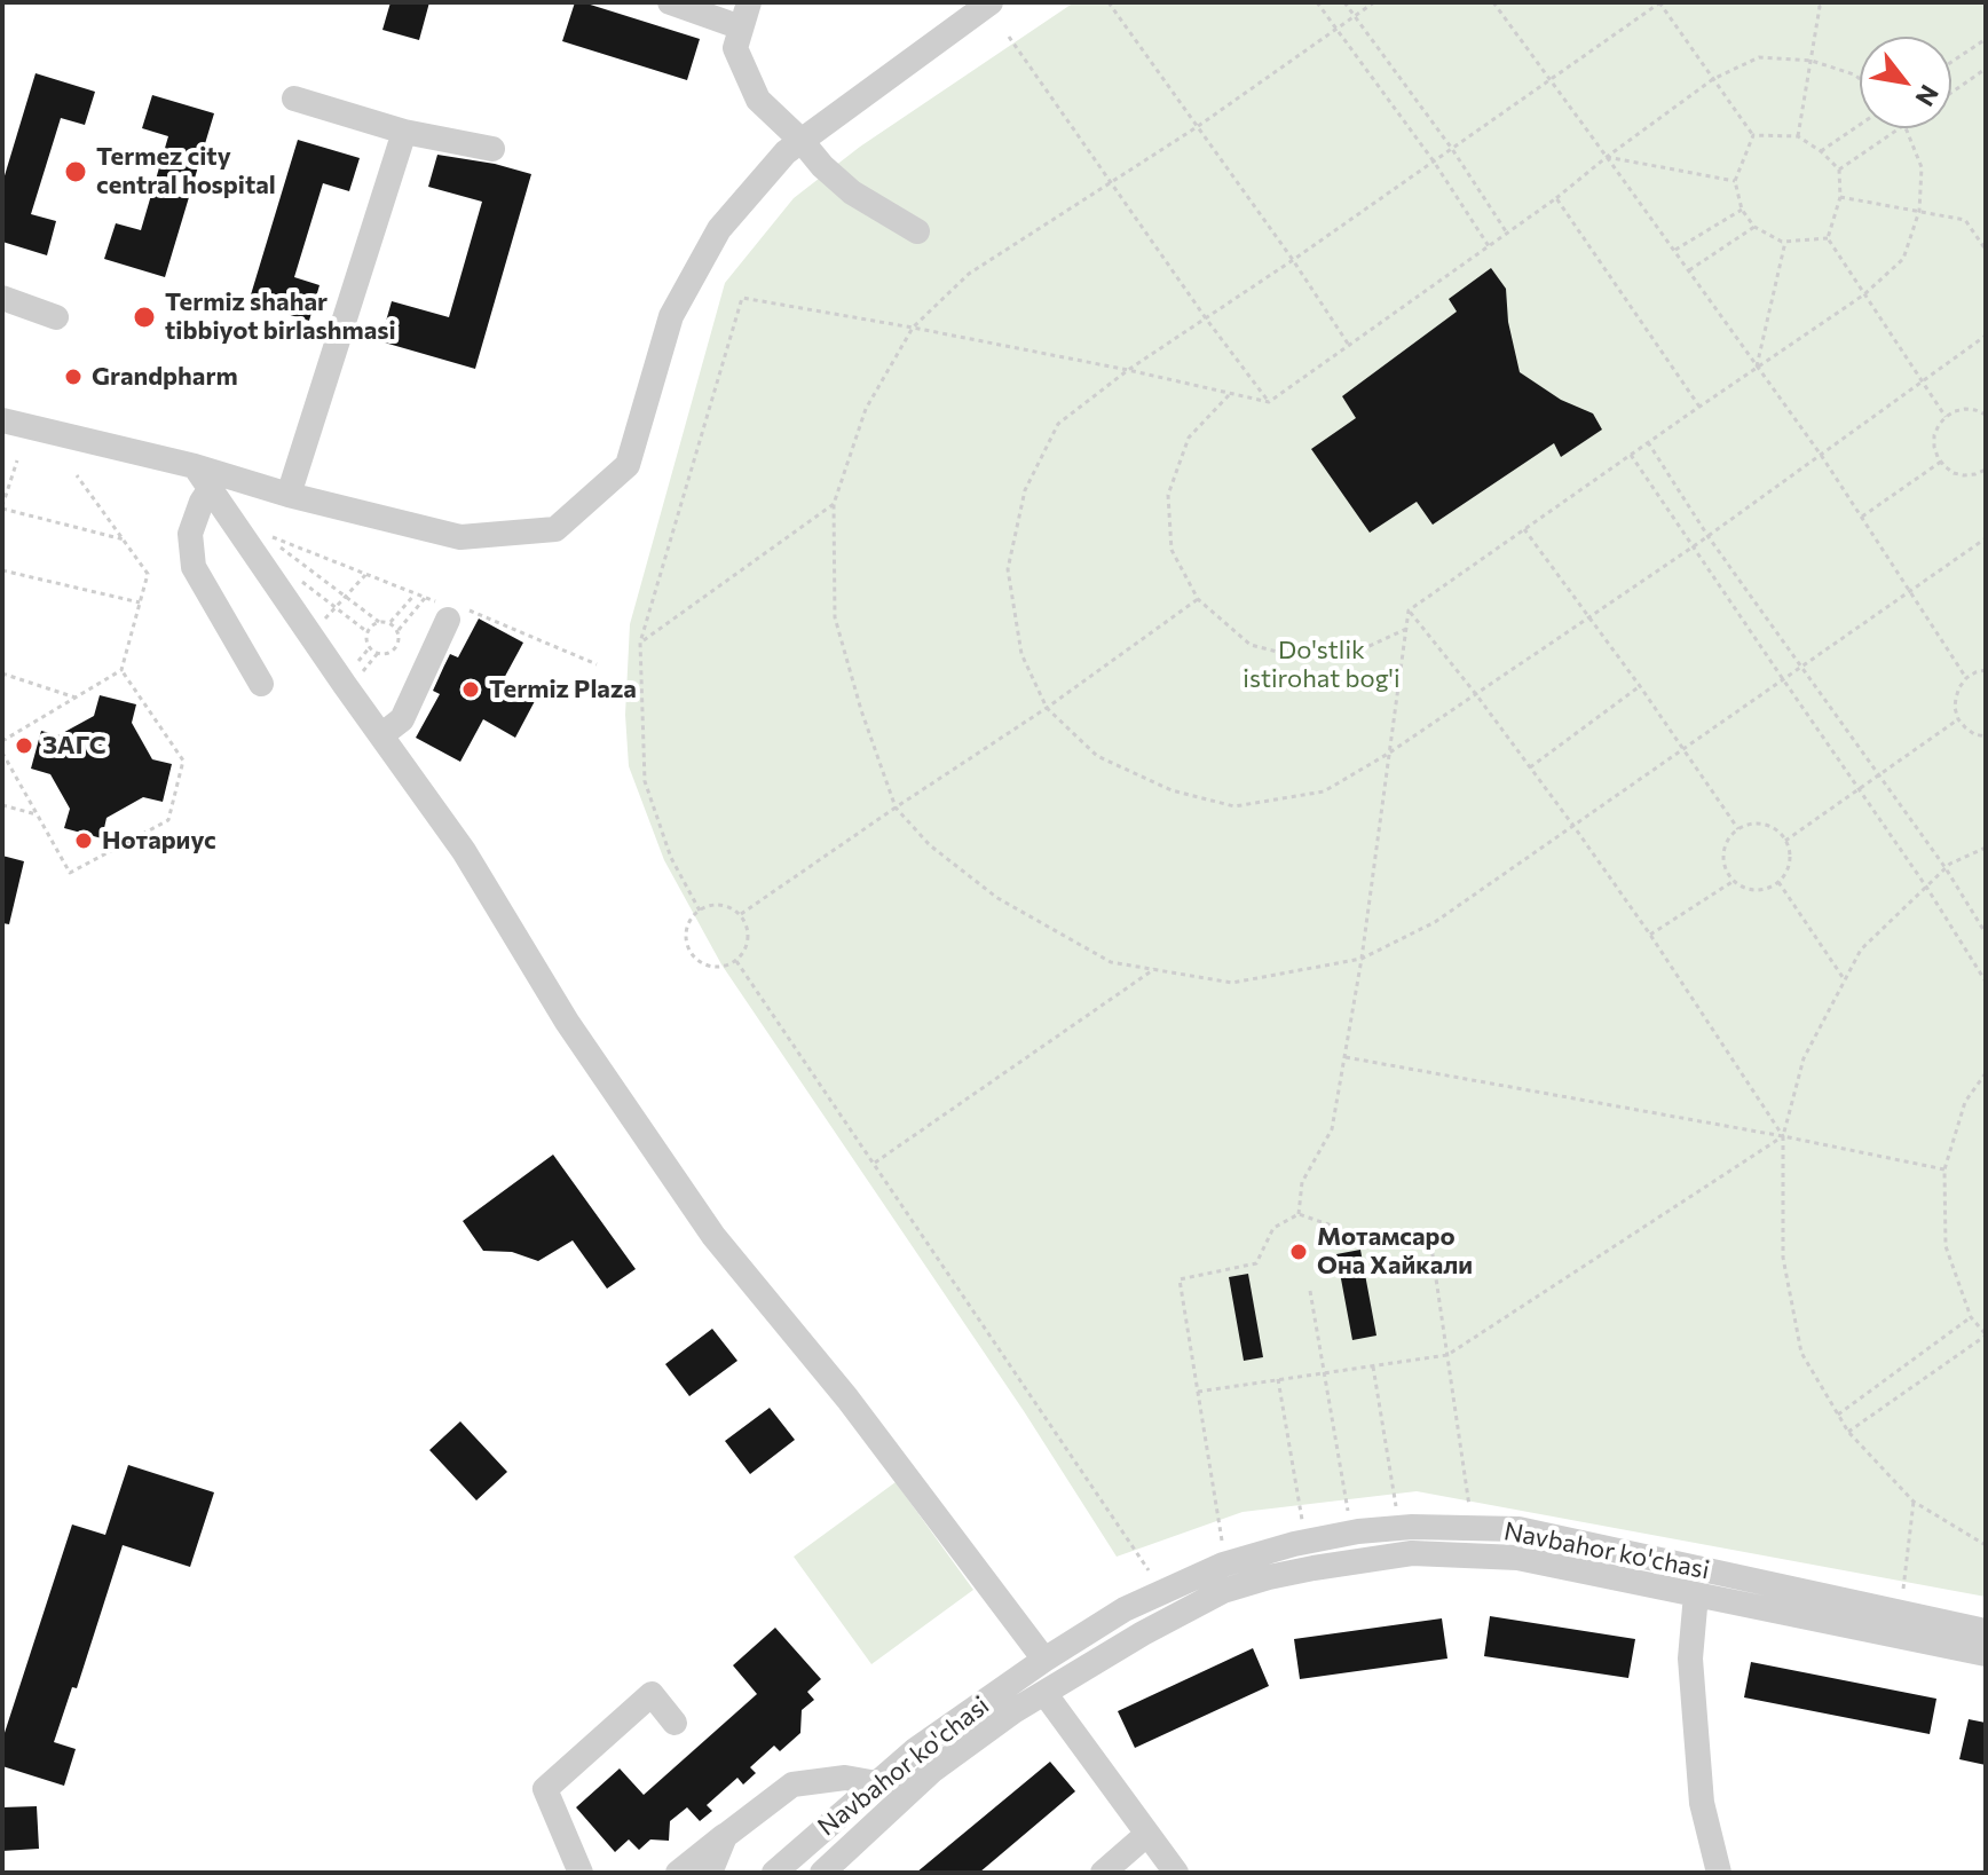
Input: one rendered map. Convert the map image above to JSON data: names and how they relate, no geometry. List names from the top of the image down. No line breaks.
{"streets":{"street":["Navbahor ko'chasi"]},"parks":["Do'stlik istirohat bog'i"],"places":["Termez city central hospital","Termiz shahar tibbiyot birlashmasi","Grandpharm","Termiz Plaza","ЗАГС","Нотариус","Мотамсаро Она Хайкали"],"north":"bottom right"}
